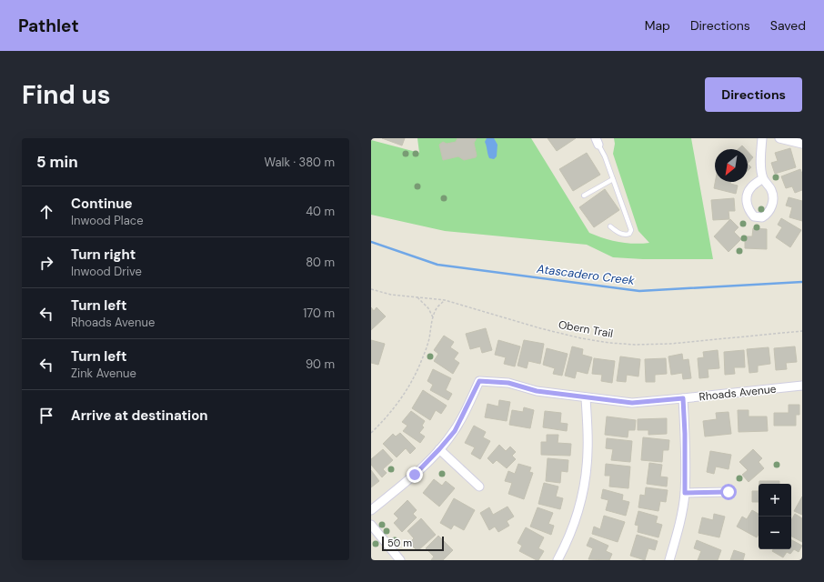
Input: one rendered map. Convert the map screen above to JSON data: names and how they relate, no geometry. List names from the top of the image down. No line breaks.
{"streets":{"street":["Rhoads Avenue"],"path":["Obern Trail"]},"water":["Atascadero Creek"],"scale_bar":"50 m","north":"bottom left","page":{"header":"Pathlet","nav":["Map","Directions","Saved"],"buttons":"Directions","title":"Find us","heading":["5 min","Walk · 380 m"],"list":[["Continue","Inwood Place","40 m"],["Turn right","Inwood Drive","80 m"],["Turn left","Rhoads Avenue","170 m"],["Turn left","Zink Avenue","90 m"],"Arrive at destination"],"map_buttons":["+","−"],"scale":"50 m"}}
